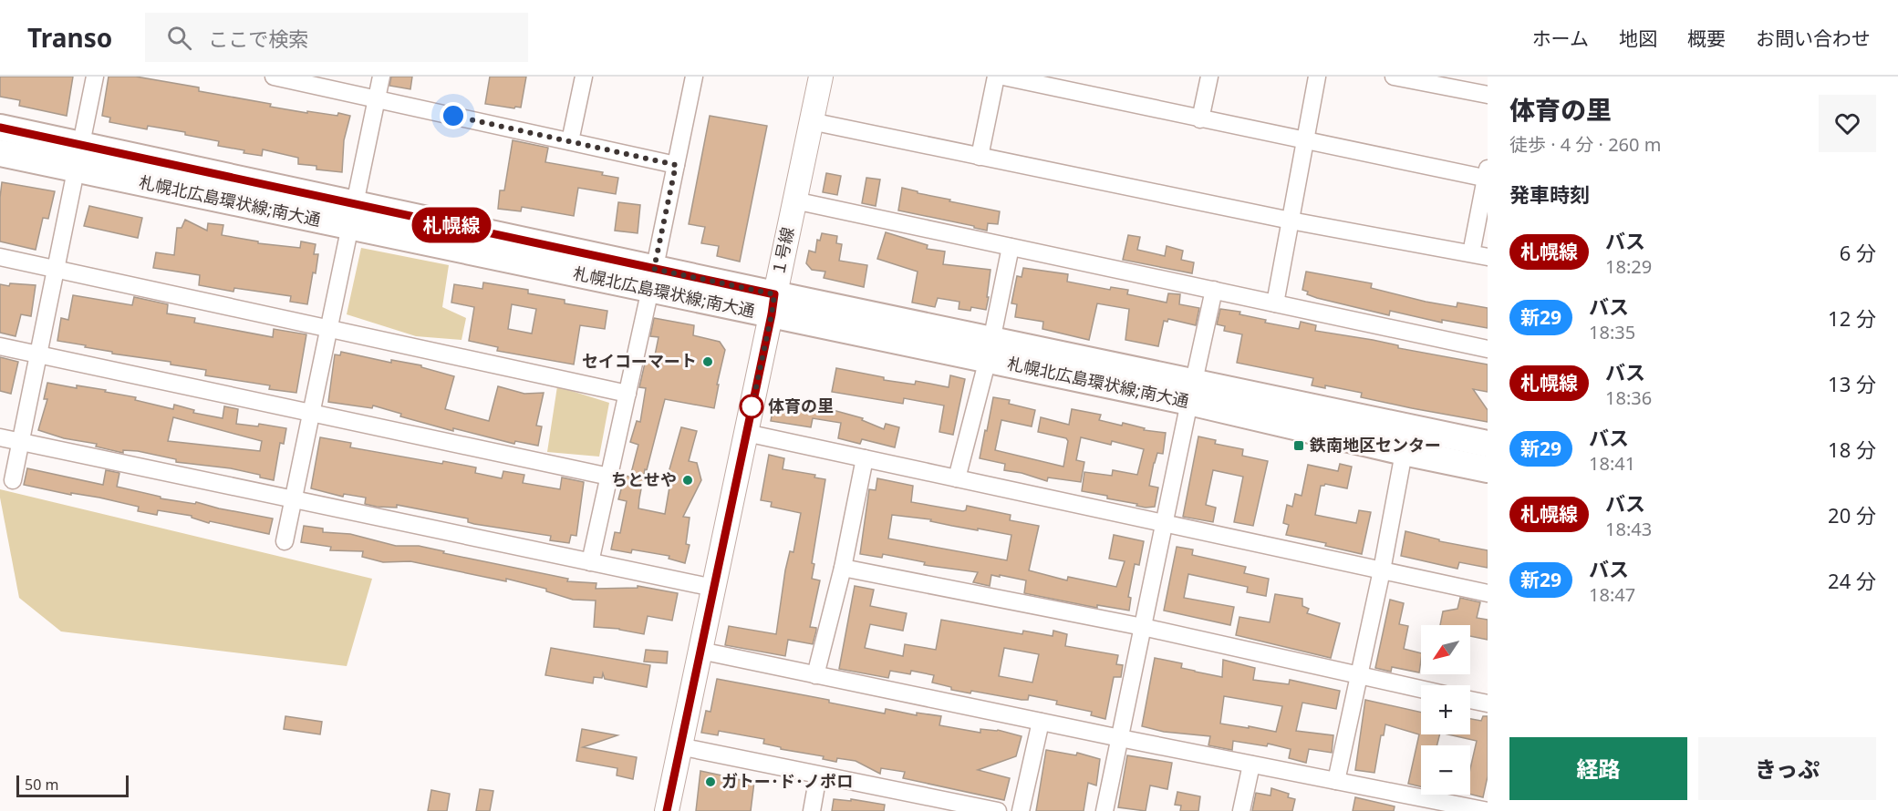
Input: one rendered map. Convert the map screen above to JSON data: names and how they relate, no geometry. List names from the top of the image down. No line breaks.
{"streets":{"main road":["札幌北広島環状線;南大通"],"street":["１号線"]},"crossings":[["札幌北広島環状線;南大通","１号線"]],"places":{"other":["セイコーマート","体育の里","ちとせや","ガトー･ド･ノポロ"],"transit":["鉄南地区センター"]},"lines":["bus line 札幌線"],"scale_bar":"50 m","north":"bottom left","page":{"header":"Transo","search":"ここで検索","nav":["ホーム","地図","概要","お問い合わせ"],"on_map":"札幌線","heading":[["体育の里","徒歩 · 4 分 · 260 m"],"発車時刻"],"list":[{"mark":"札幌線","name":"バス","note":"18:29","value":"6 分"},{"mark":"新29","name":"バス","note":"18:35","value":"12 分"},{"mark":"札幌線","name":"バス","note":"18:36","value":"13 分"},{"mark":"新29","name":"バス","note":"18:41","value":"18 分"},{"mark":"札幌線","name":"バス","note":"18:43","value":"20 分"},{"mark":"新29","name":"バス","note":"18:47","value":"24 分"}],"map_buttons":["+","−"],"buttons":["経路","きっぷ"],"scale":"50 m"}}
